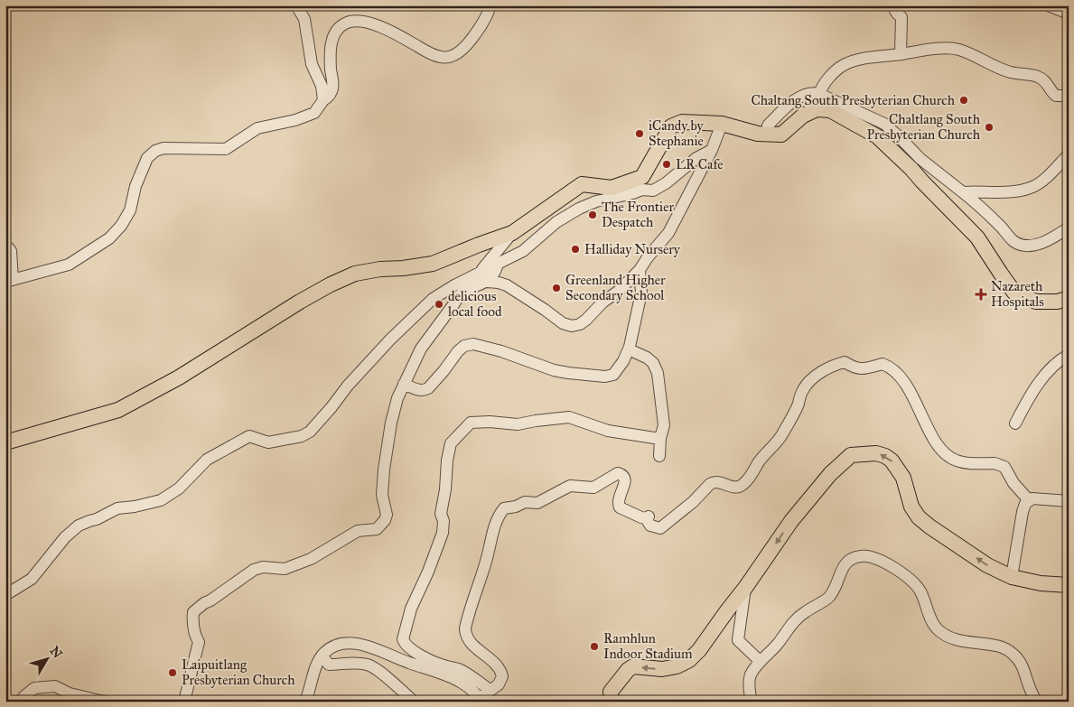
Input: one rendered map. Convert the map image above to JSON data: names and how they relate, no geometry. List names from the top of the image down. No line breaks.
{"places":{"other":["Chaltang South Presbyterian Church","Chaltlang South Presbyterian Church","iCandy by Stephanie","LR Cafe","The Frontier Despatch","Halliday Nursery","Greenland Higher Secondary School","delicious local food","Ramhlun Indoor Stadium","Laipuitlang Presbyterian Church"],"health":["Nazareth Hospitals"]},"north":"top right"}
